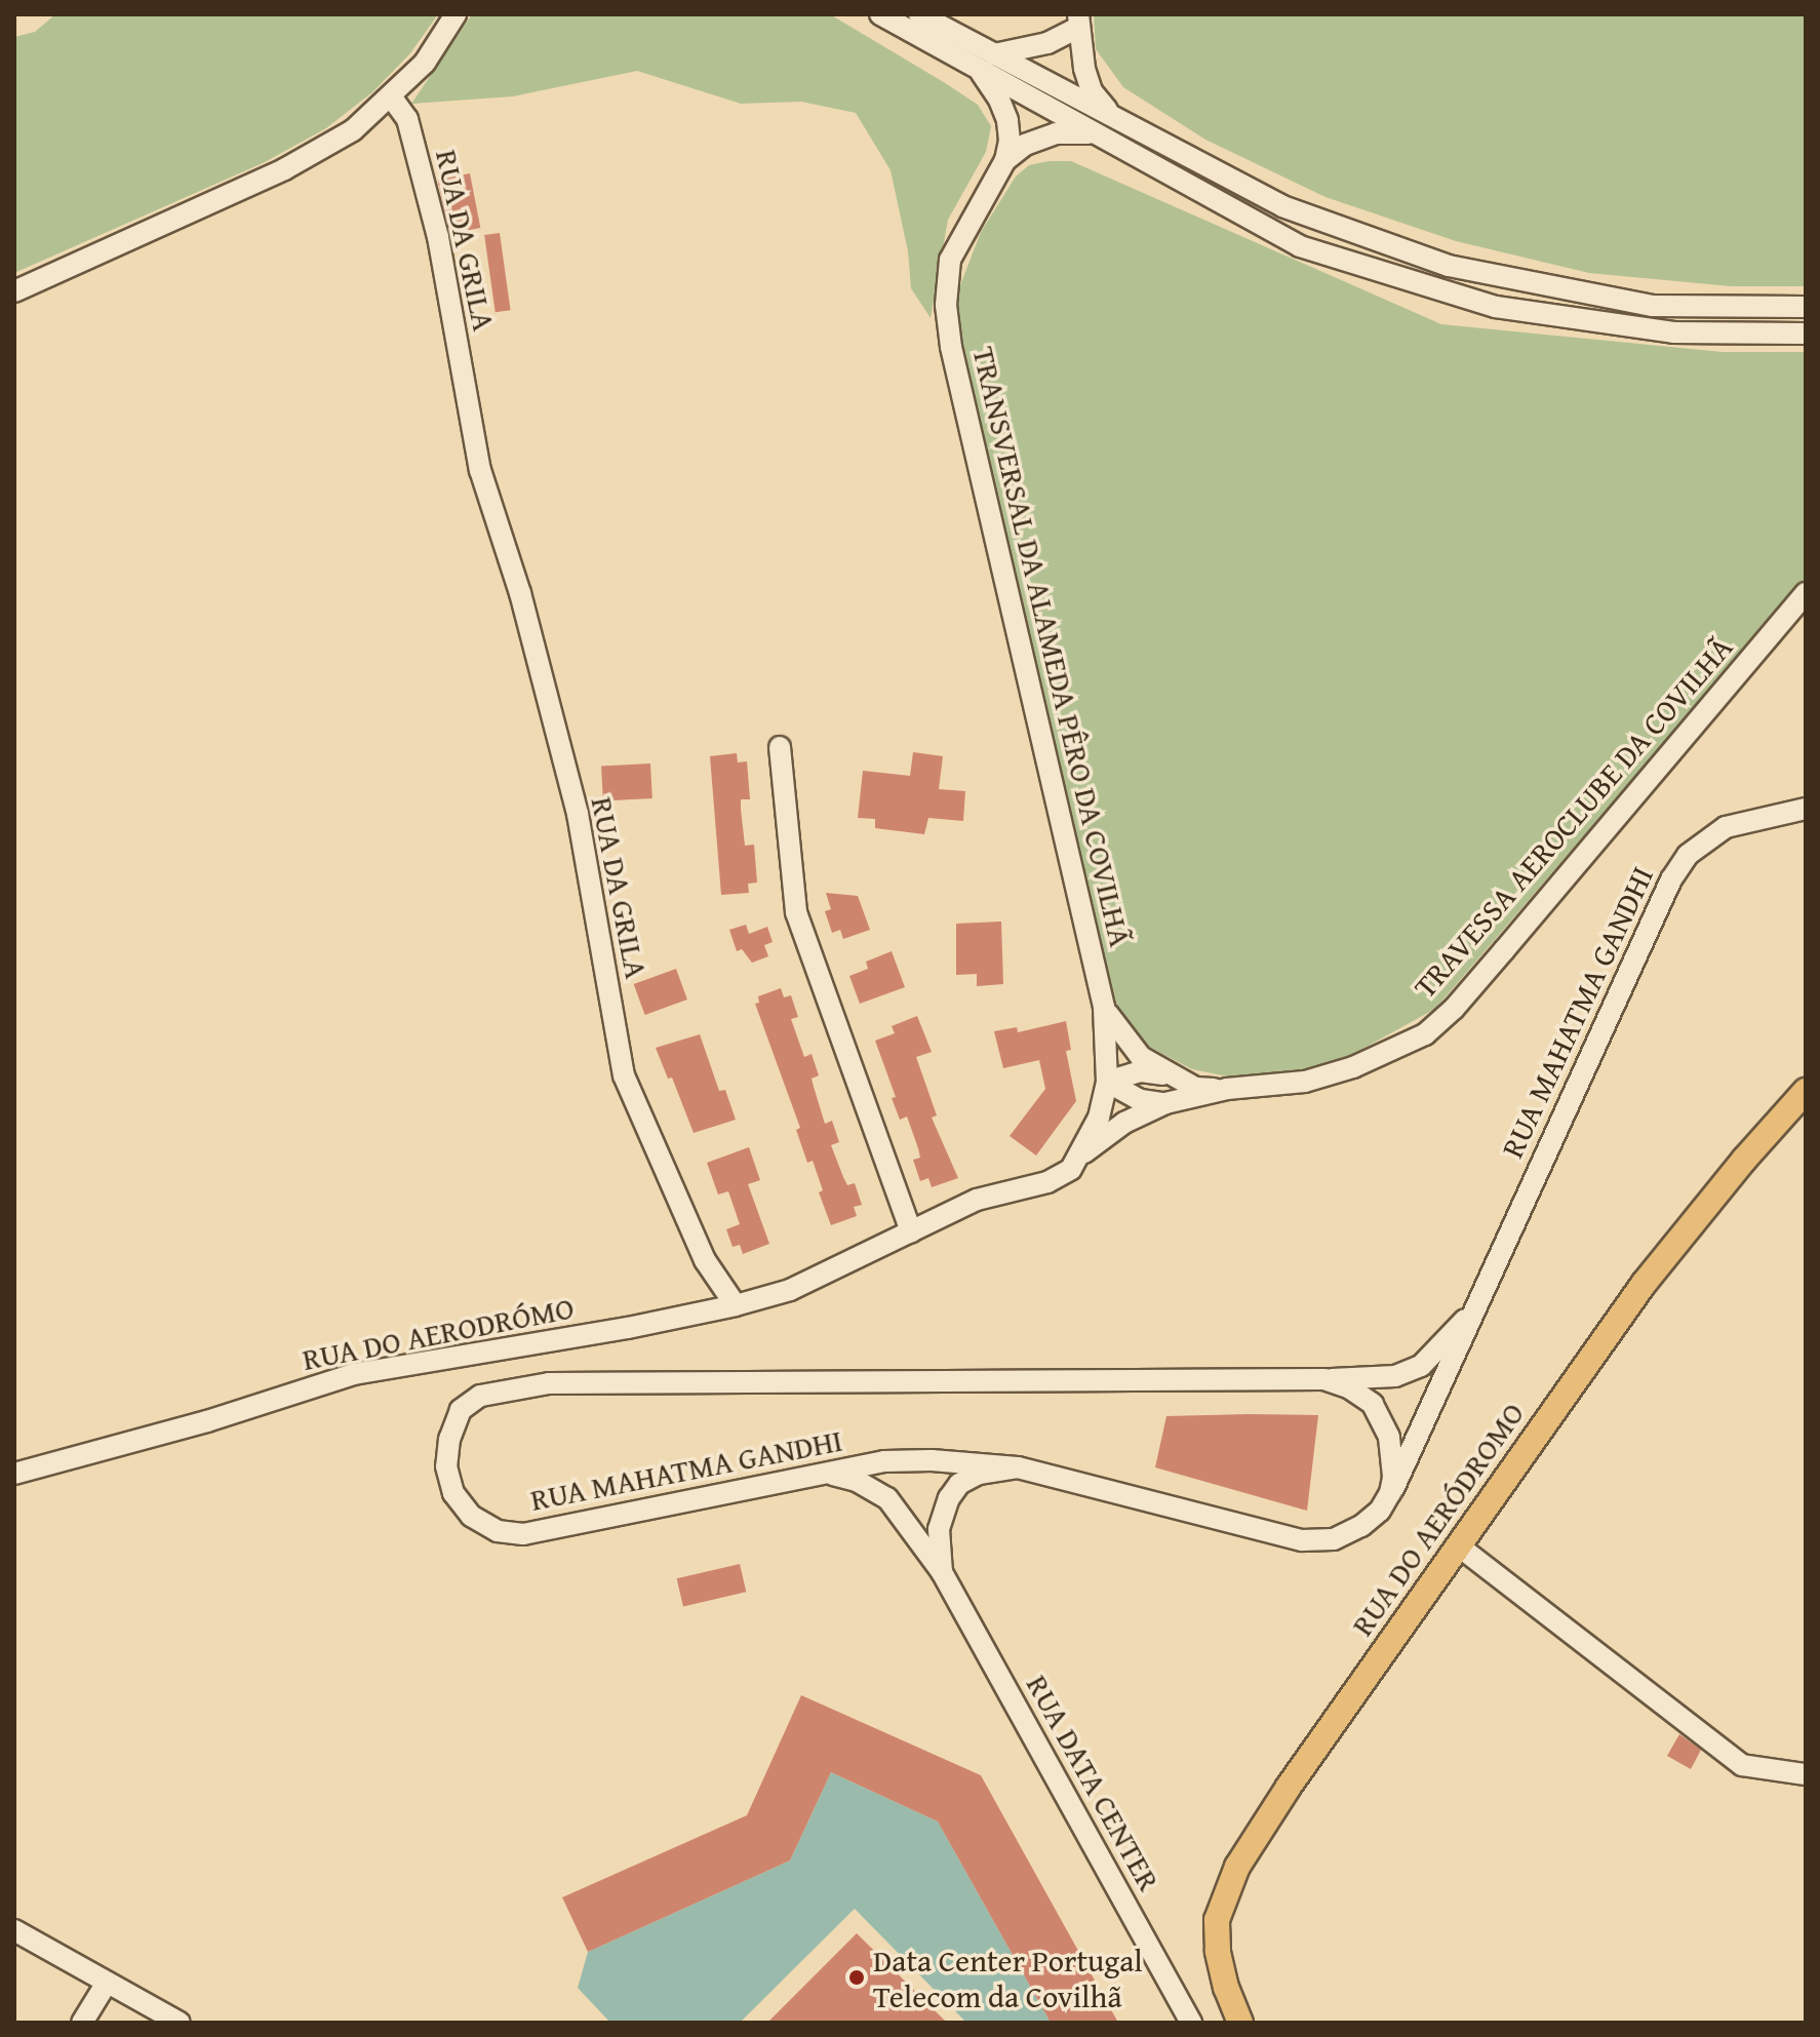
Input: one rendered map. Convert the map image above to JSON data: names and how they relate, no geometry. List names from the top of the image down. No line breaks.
{"streets":{"main road":["RUA DO AERÓDROMO"],"street":["RUA DA GRILA","TRANSVERSAL DA ALAMEDA PÊRO DA COVILHÃ","TRAVESSA AEROCLUBE DA COVILHÃ","RUA MAHATMA GANDHI","RUA DO AERODRÓMO","RUA DATA CENTER"]},"crossings":[["RUA DA GRILA","RUA DO AERODRÓMO"],["TRANSVERSAL DA ALAMEDA PÊRO DA COVILHÃ","TRAVESSA AEROCLUBE DA COVILHÃ"],["RUA MAHATMA GANDHI","RUA DATA CENTER"]],"places":["Data Center Portugal Telecom da Covilhã"]}
